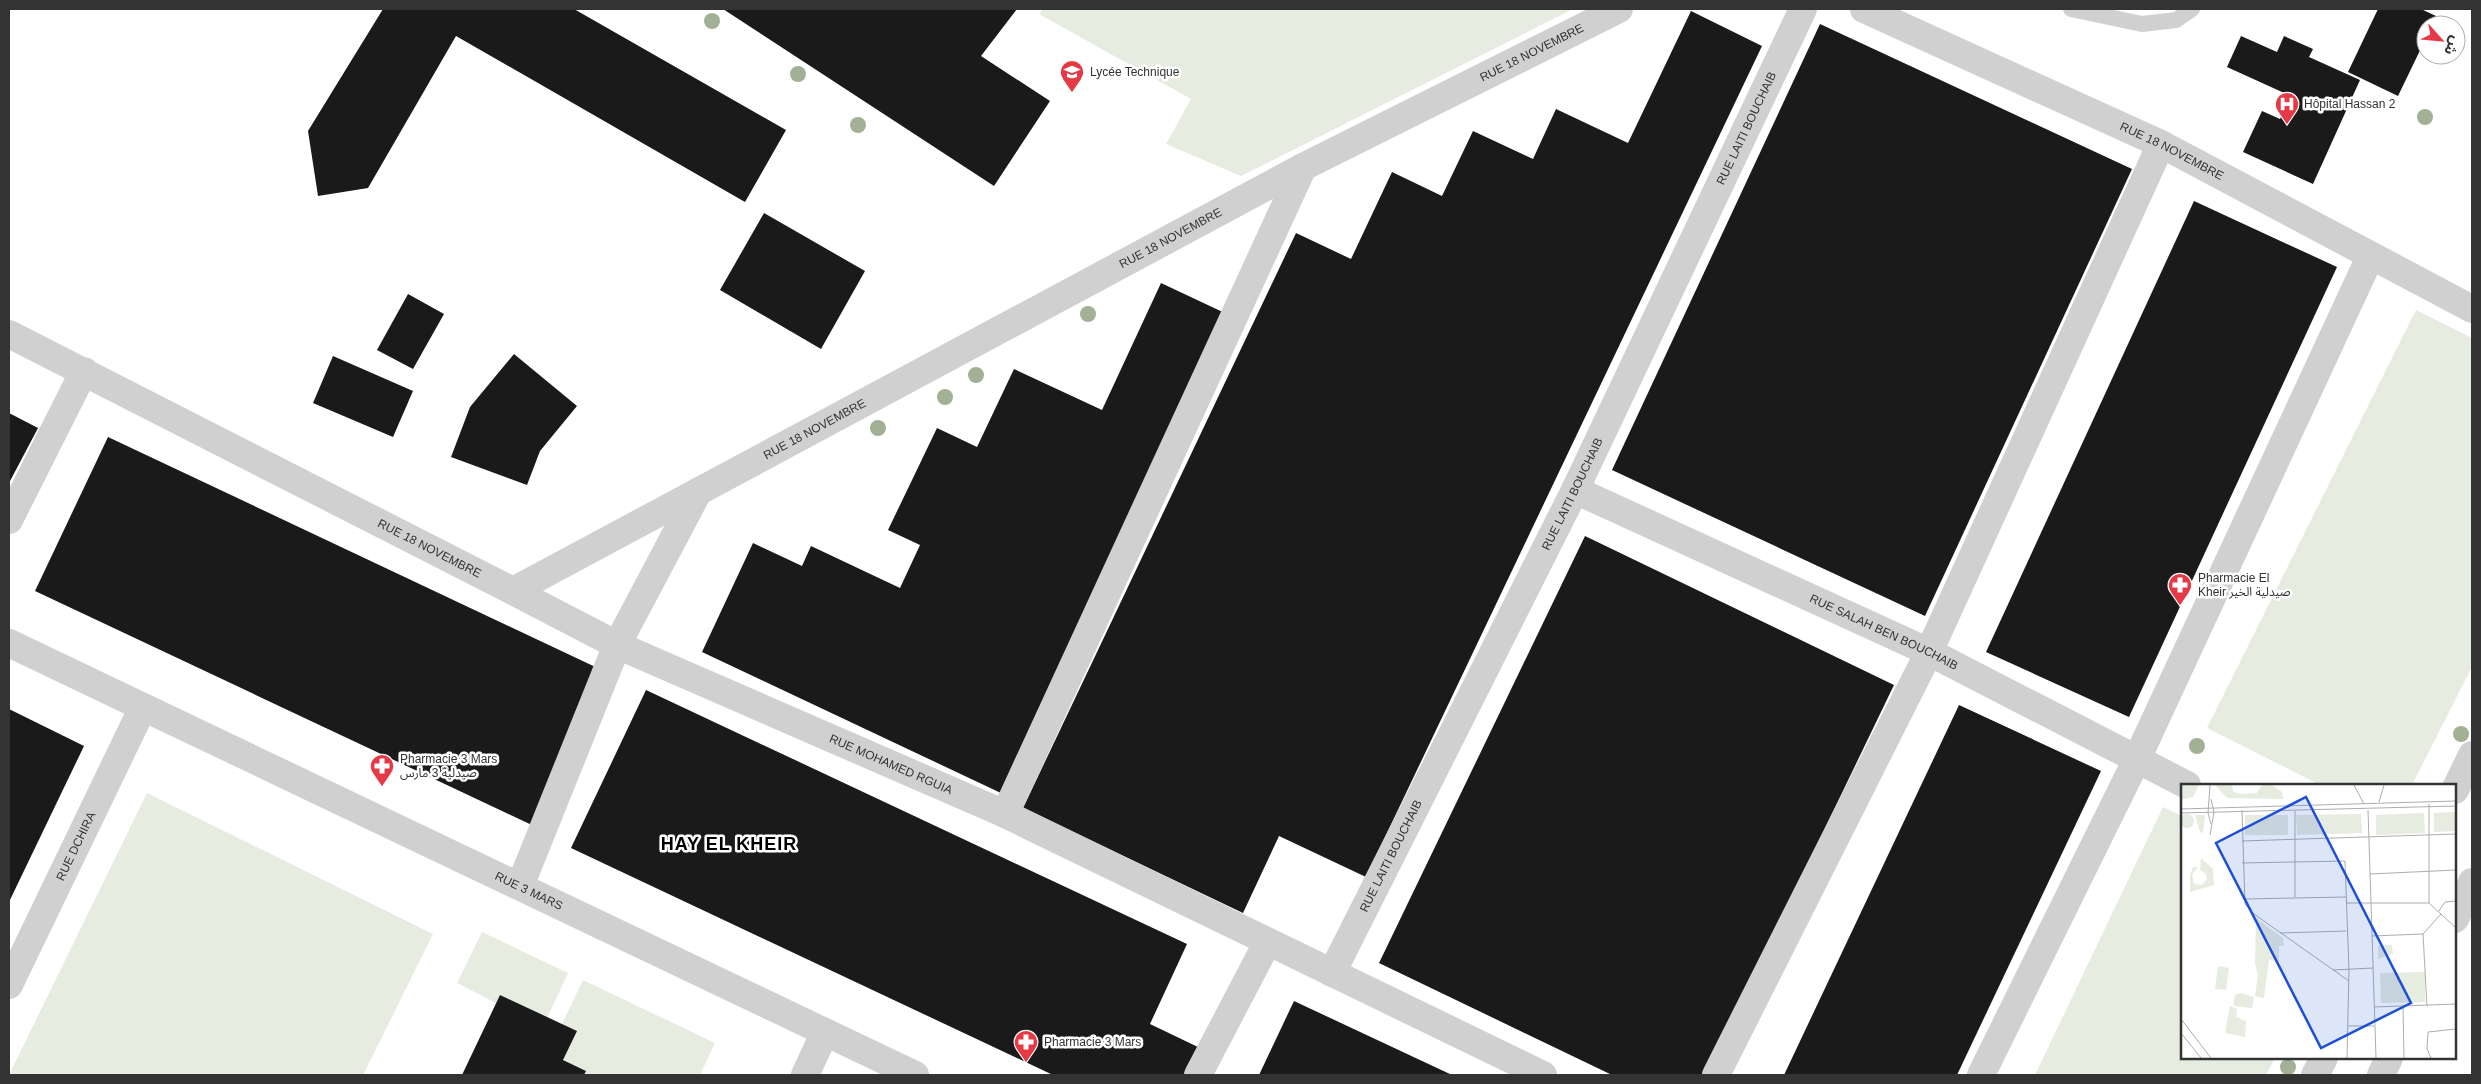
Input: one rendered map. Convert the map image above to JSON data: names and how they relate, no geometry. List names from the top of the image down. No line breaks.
{"streets":{"street":["RUE 18 NOVEMBRE","RUE LAITI BOUCHAIB","RUE SALAH BEN BOUCHAIB","RUE MOHAMED RGUIA","RUE DCHIRA","RUE 3 MARS"]},"crossings":[["RUE 18 NOVEMBRE","RUE MOHAMED RGUIA"],["RUE LAITI BOUCHAIB","RUE SALAH BEN BOUCHAIB"],["RUE LAITI BOUCHAIB","RUE MOHAMED RGUIA"],["RUE DCHIRA","RUE 3 MARS"]],"districts":["HAY EL KHEIR"],"places":{"school or university":["Lycée Technique"],"hospital":["Hôpital Hassan 2"],"pharmacy":["Pharmacie El Kheir صيدلية الخير","Pharmacie 3 Mars صيدلية 3 مارس","Pharmacie 3 Mars"]},"north":"bottom right"}
